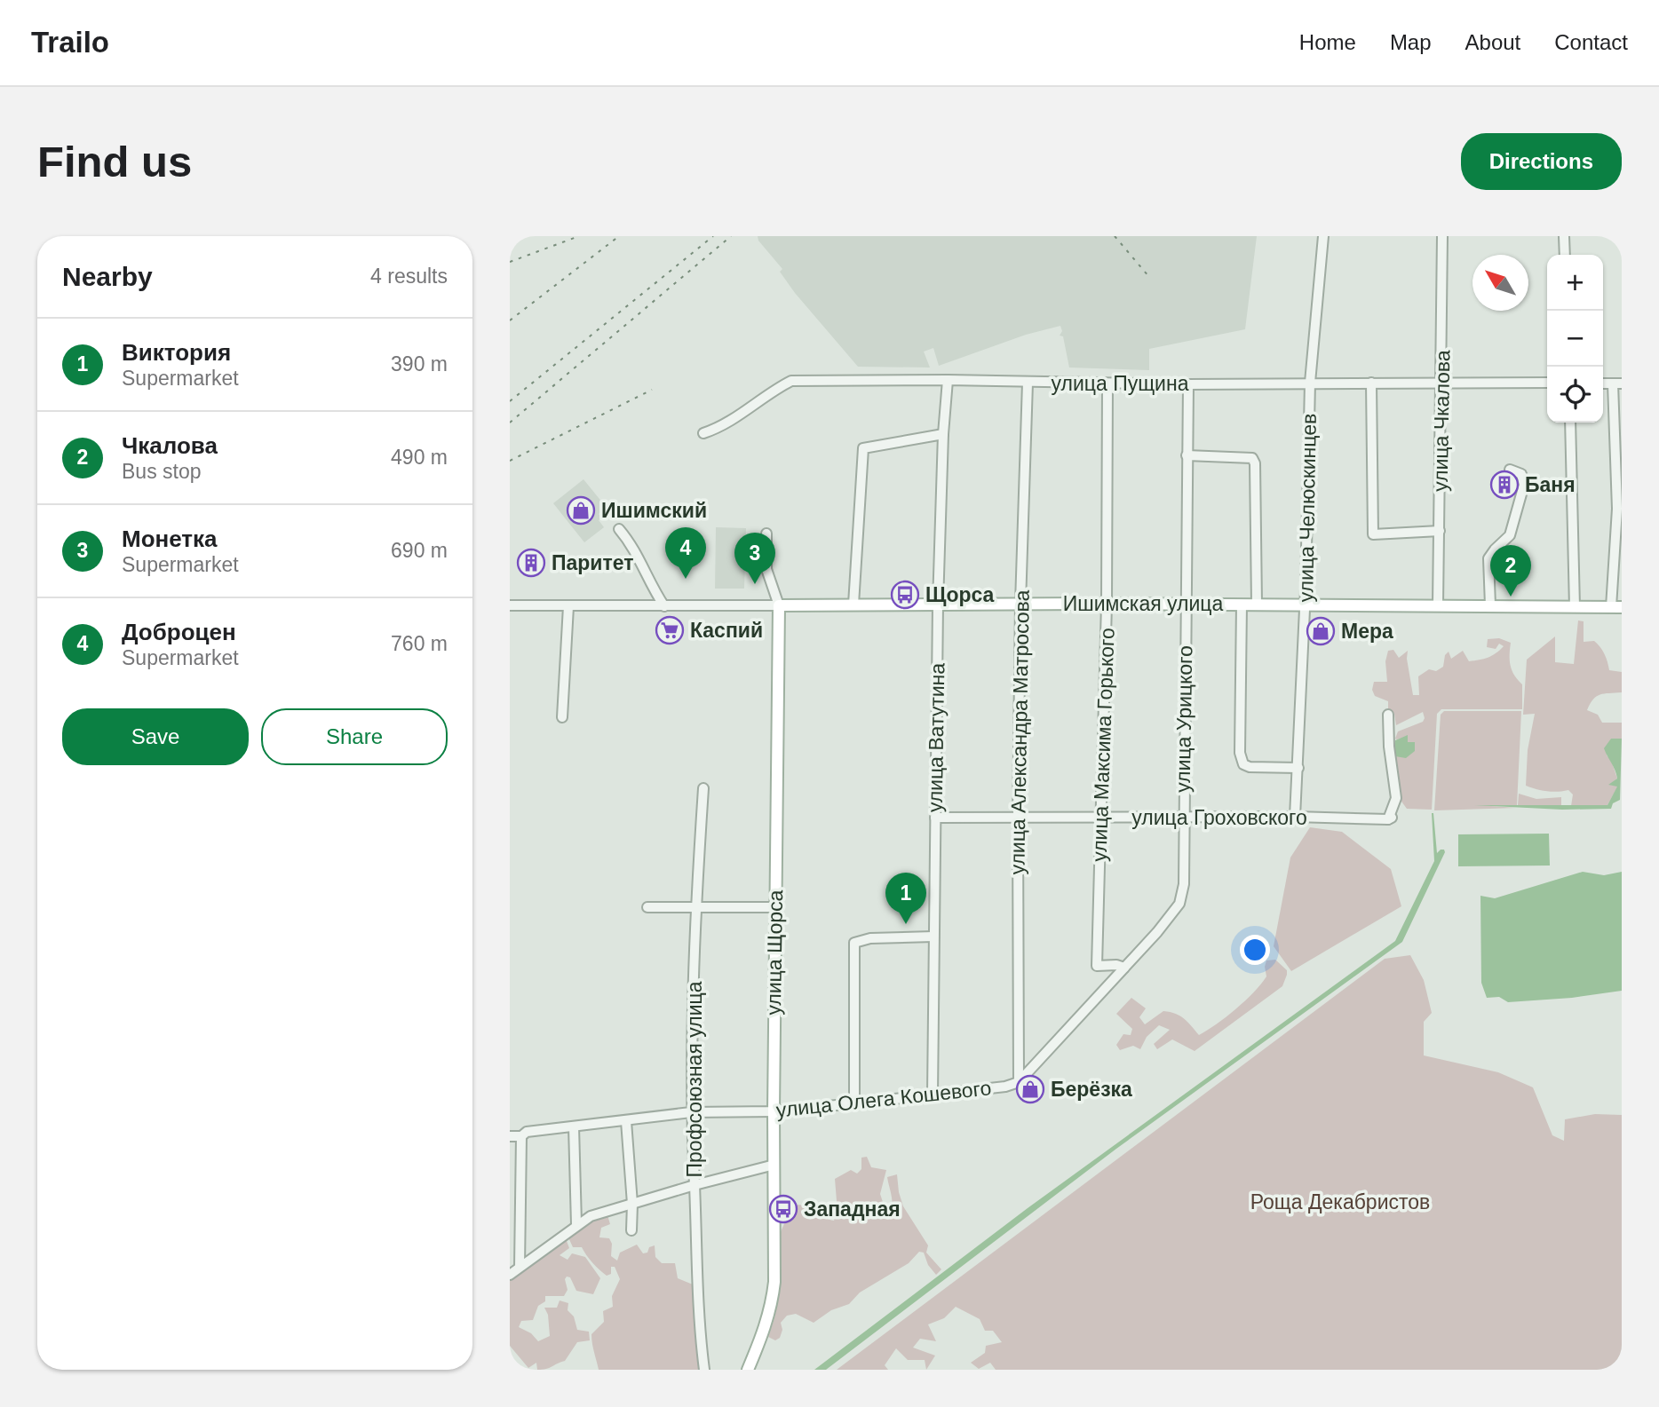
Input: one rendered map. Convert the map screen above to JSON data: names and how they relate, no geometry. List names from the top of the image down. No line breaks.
{"streets":{"main road":["Ишимская улица","улица Щорса"],"street":["улица Пущина","улица Чкалова","улица Челюскинцев","улица Урицкого","улица Александра Матросова","улица Ватутина","улица Максима Горького","улица Гроховского","Профсоюзная улица","улица Олега Кошевого"]},"crossings":[["улица Пущина","улица Чкалова"],["улица Пущина","улица Челюскинцев"],["улица Пущина","улица Урицкого"],["улица Пущина","улица Александра Матросова"],["улица Пущина","улица Ватутина"],["улица Пущина","улица Максима Горького"],["улица Чкалова","Ишимская улица"],["улица Челюскинцев","Ишимская улица"],["улица Челюскинцев","улица Гроховского"],["Ишимская улица","улица Урицкого"],["Ишимская улица","улица Александра Матросова"],["Ишимская улица","улица Ватутина"],["Ишимская улица","улица Максима Горького"],["Ишимская улица","улица Щорса"],["улица Урицкого","улица Гроховского"],["улица Урицкого","улица Олега Кошевого"],["улица Александра Матросова","улица Гроховского"],["улица Александра Матросова","улица Олега Кошевого"],["улица Ватутина","улица Гроховского"],["улица Ватутина","улица Олега Кошевого"],["улица Максима Горького","улица Гроховского"],["улица Максима Горького","улица Олега Кошевого"],["улица Щорса","улица Олега Кошевого"],["Профсоюзная улица","улица Олега Кошевого"]],"parks":["Роща Декабристов"],"places":{"building":["Баня","Паритет"],"shop":["Ишимский","Мера","Берёзка"],"bus stop":["Щорса","Западная"],"supermarket":["Каспий"]},"north":"top left","page":{"header":"Trailo","nav":["Home","Map","About","Contact"],"buttons":["Directions",["Save","Share"]],"title":"Find us","heading":["Nearby","4 results"],"map_buttons":["+","−"],"list":[{"mark":"1","name":"Виктория","note":"Supermarket","value":"390 m"},{"mark":"2","name":"Чкалова","note":"Bus stop","value":"490 m"},{"mark":"3","name":"Монетка","note":"Supermarket","value":"690 m"},{"mark":"4","name":"Доброцен","note":"Supermarket","value":"760 m"}],"pins":["4","3","2","1"]}}
